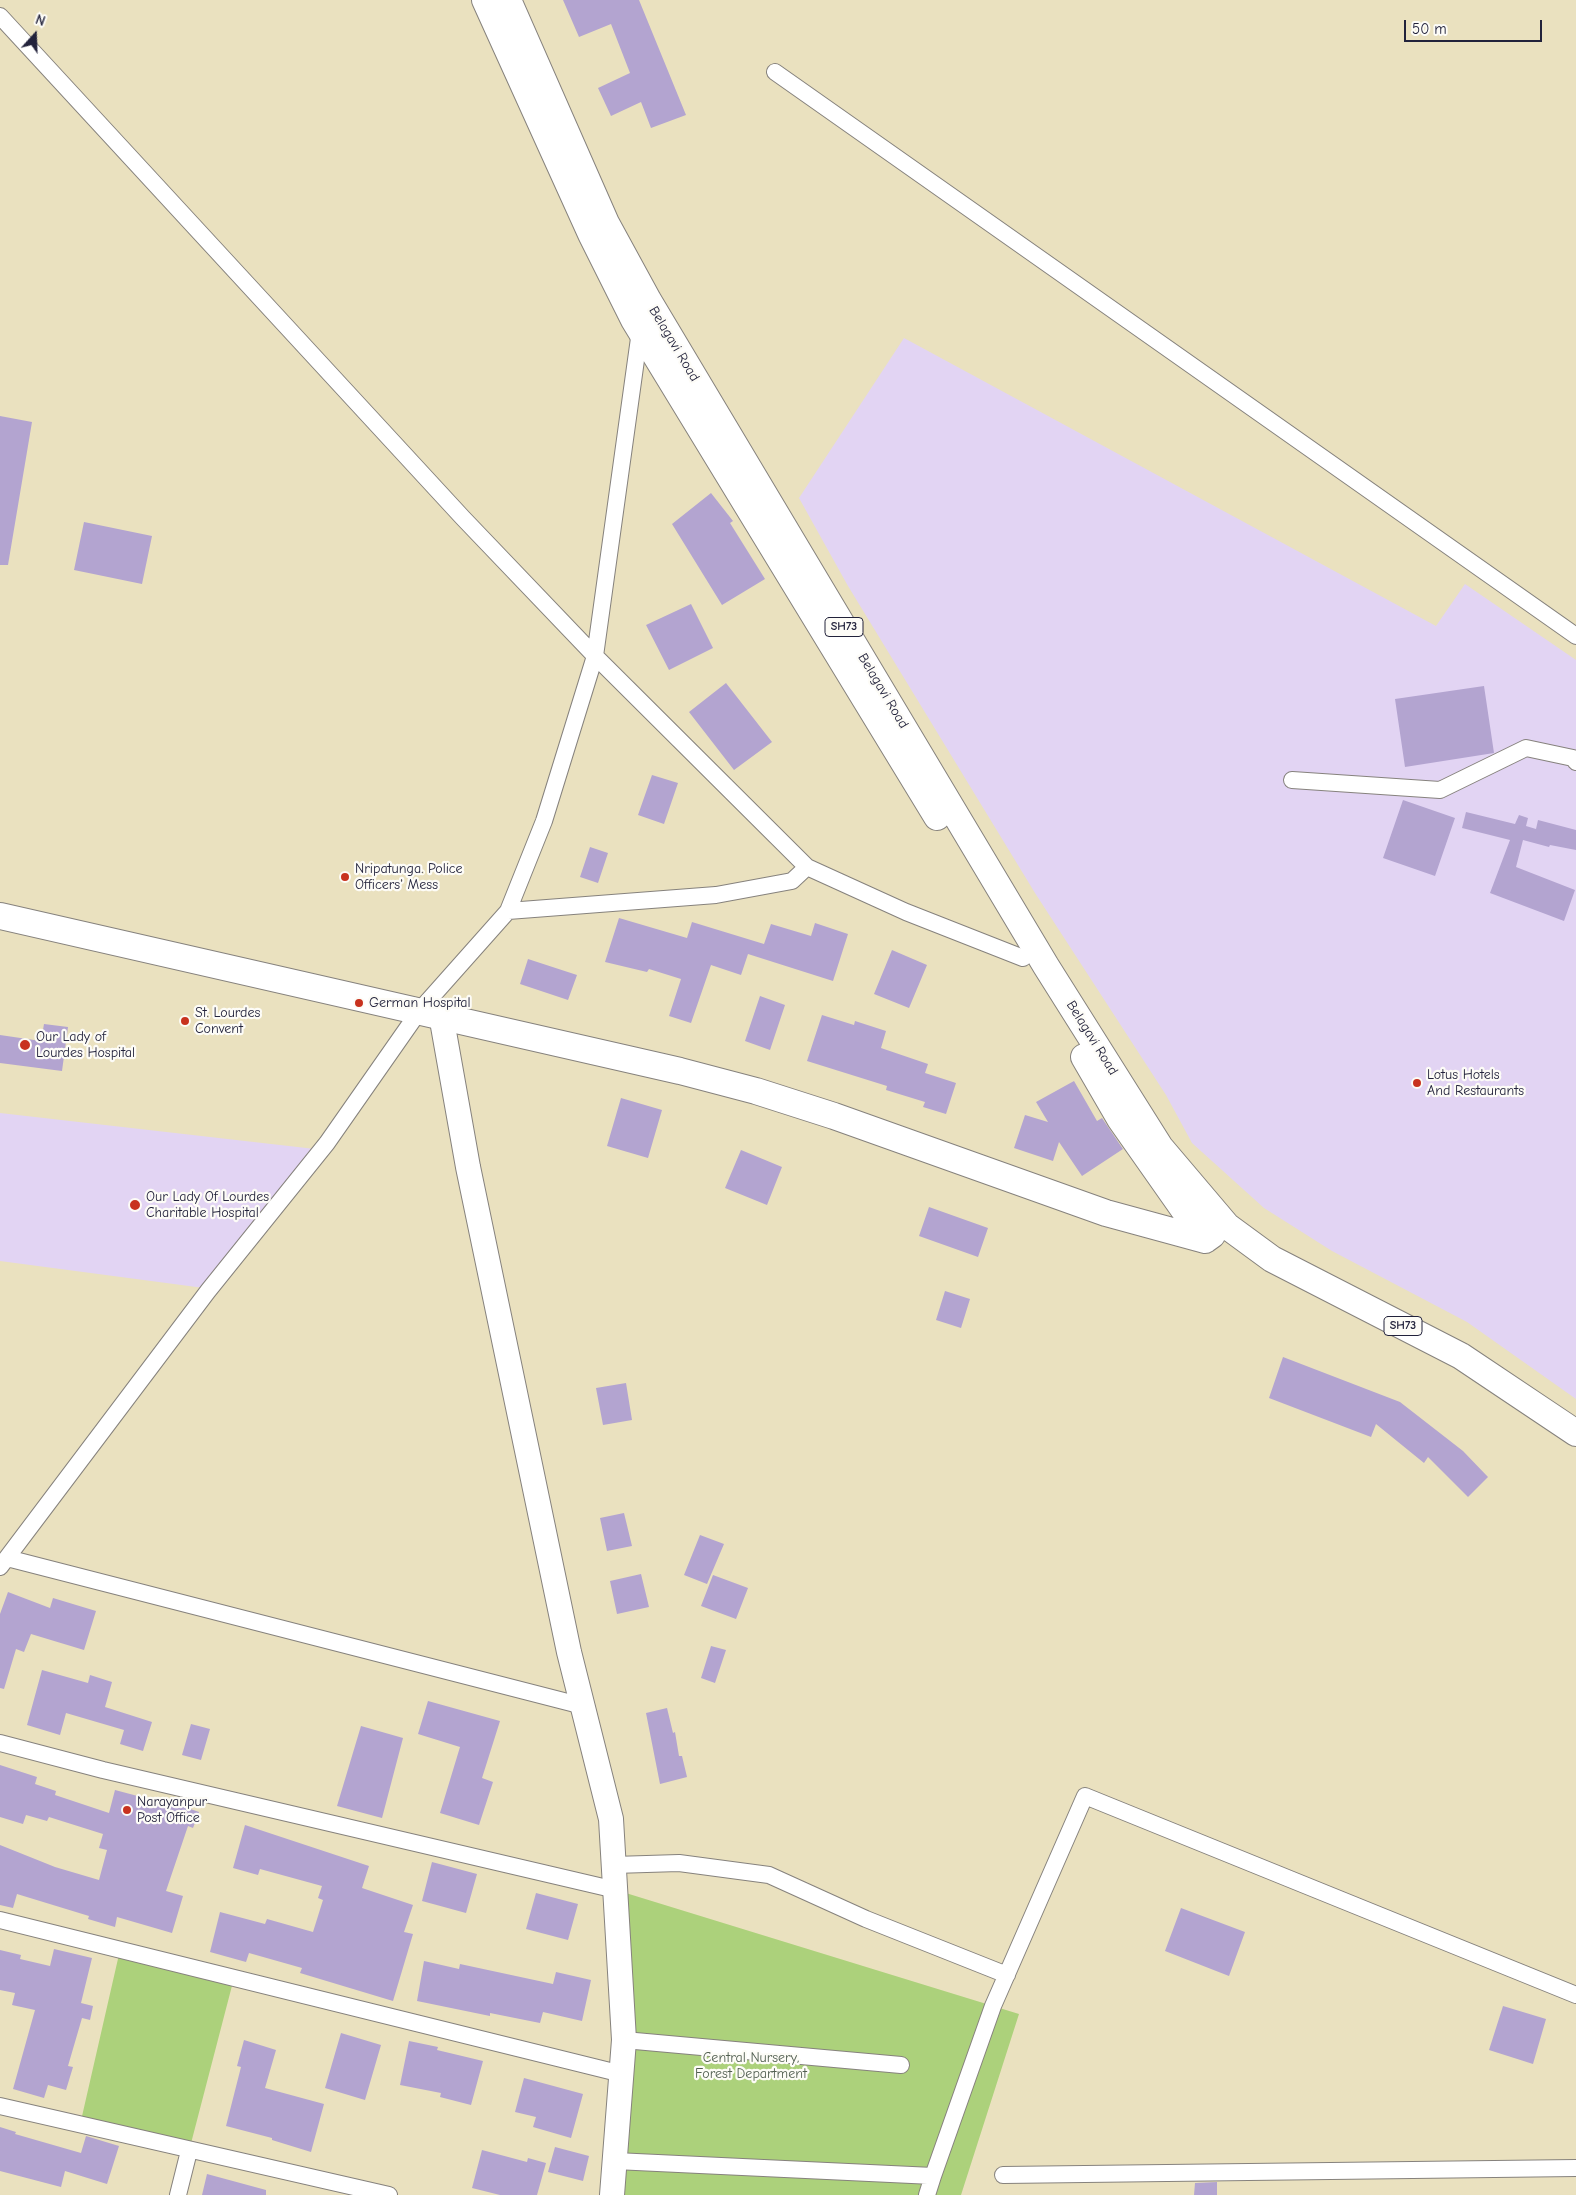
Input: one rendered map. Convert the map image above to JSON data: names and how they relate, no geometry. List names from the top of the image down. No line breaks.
{"streets":{"main road":["Belagavi Road","SH73"]},"crossings":[["Belagavi Road","SH73"]],"parks":["Central Nursery, Forest Department"],"places":["Nripatunga. Police Officers' Mess","German Hospital","St. Lourdes Convent","Our Lady of Lourdes Hospital","Lotus Hotels And Restaurants","Our Lady Of Lourdes Charitable Hospital","Narayanpur Post Office"],"scale_bar":"50 m","north":"top"}
